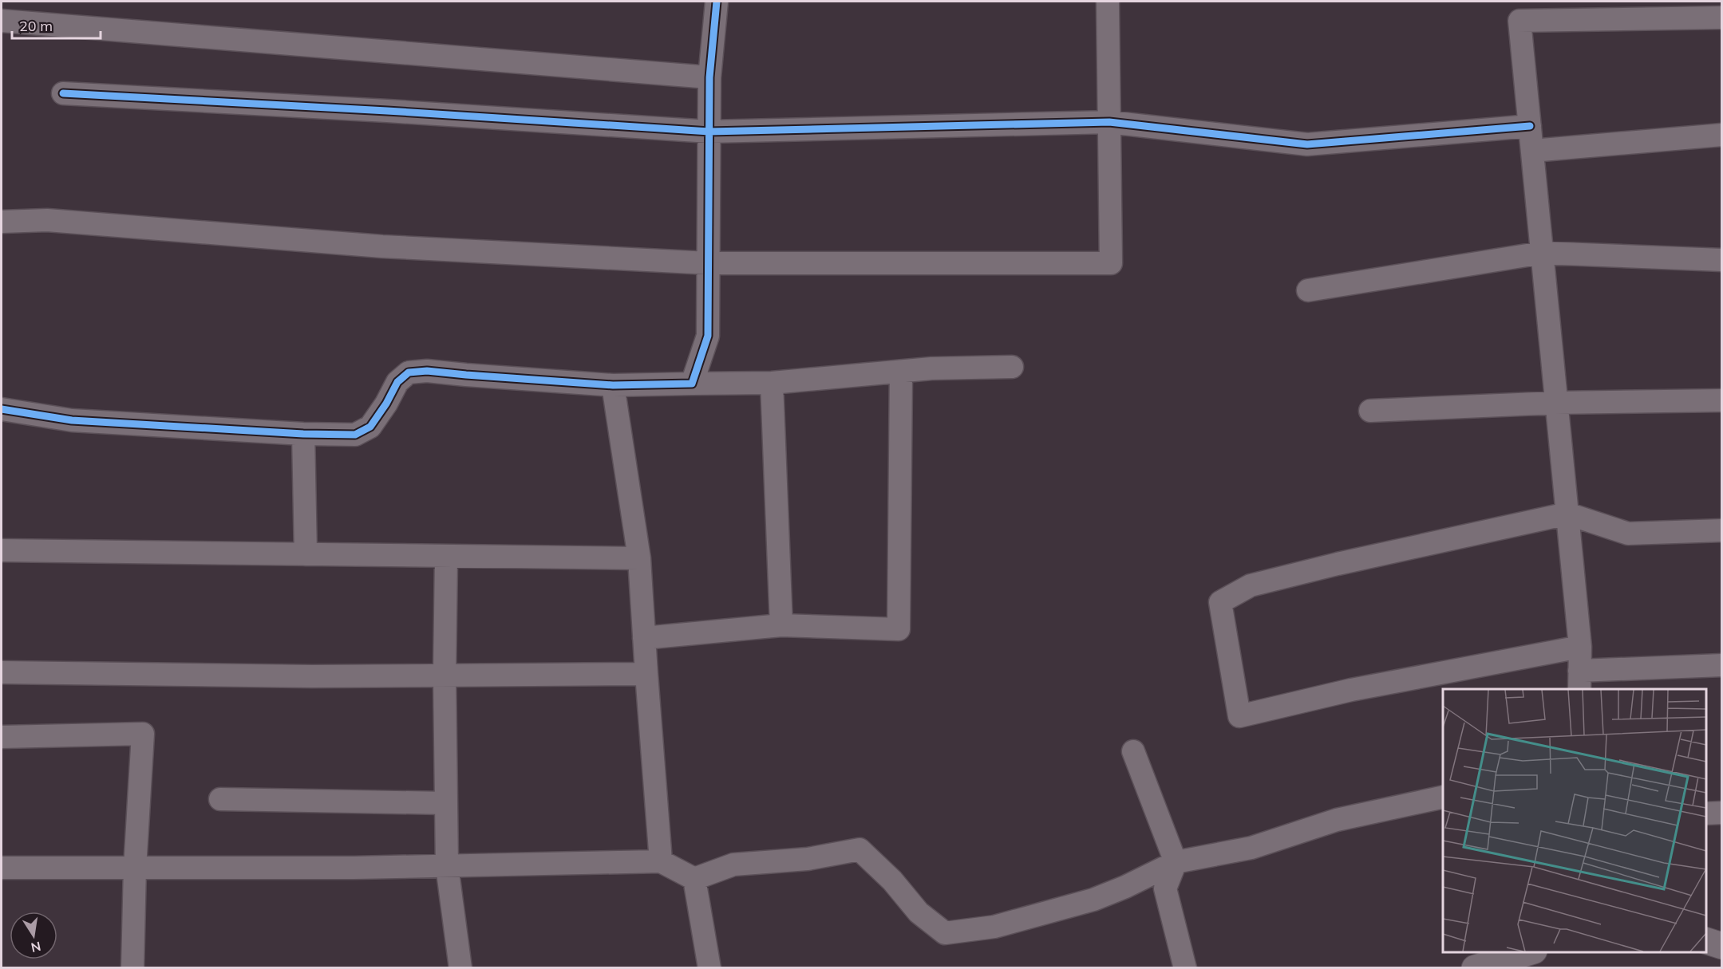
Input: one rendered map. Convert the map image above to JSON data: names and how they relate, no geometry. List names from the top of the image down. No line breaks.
{"scale_bar":"20 m","north":"bottom"}
